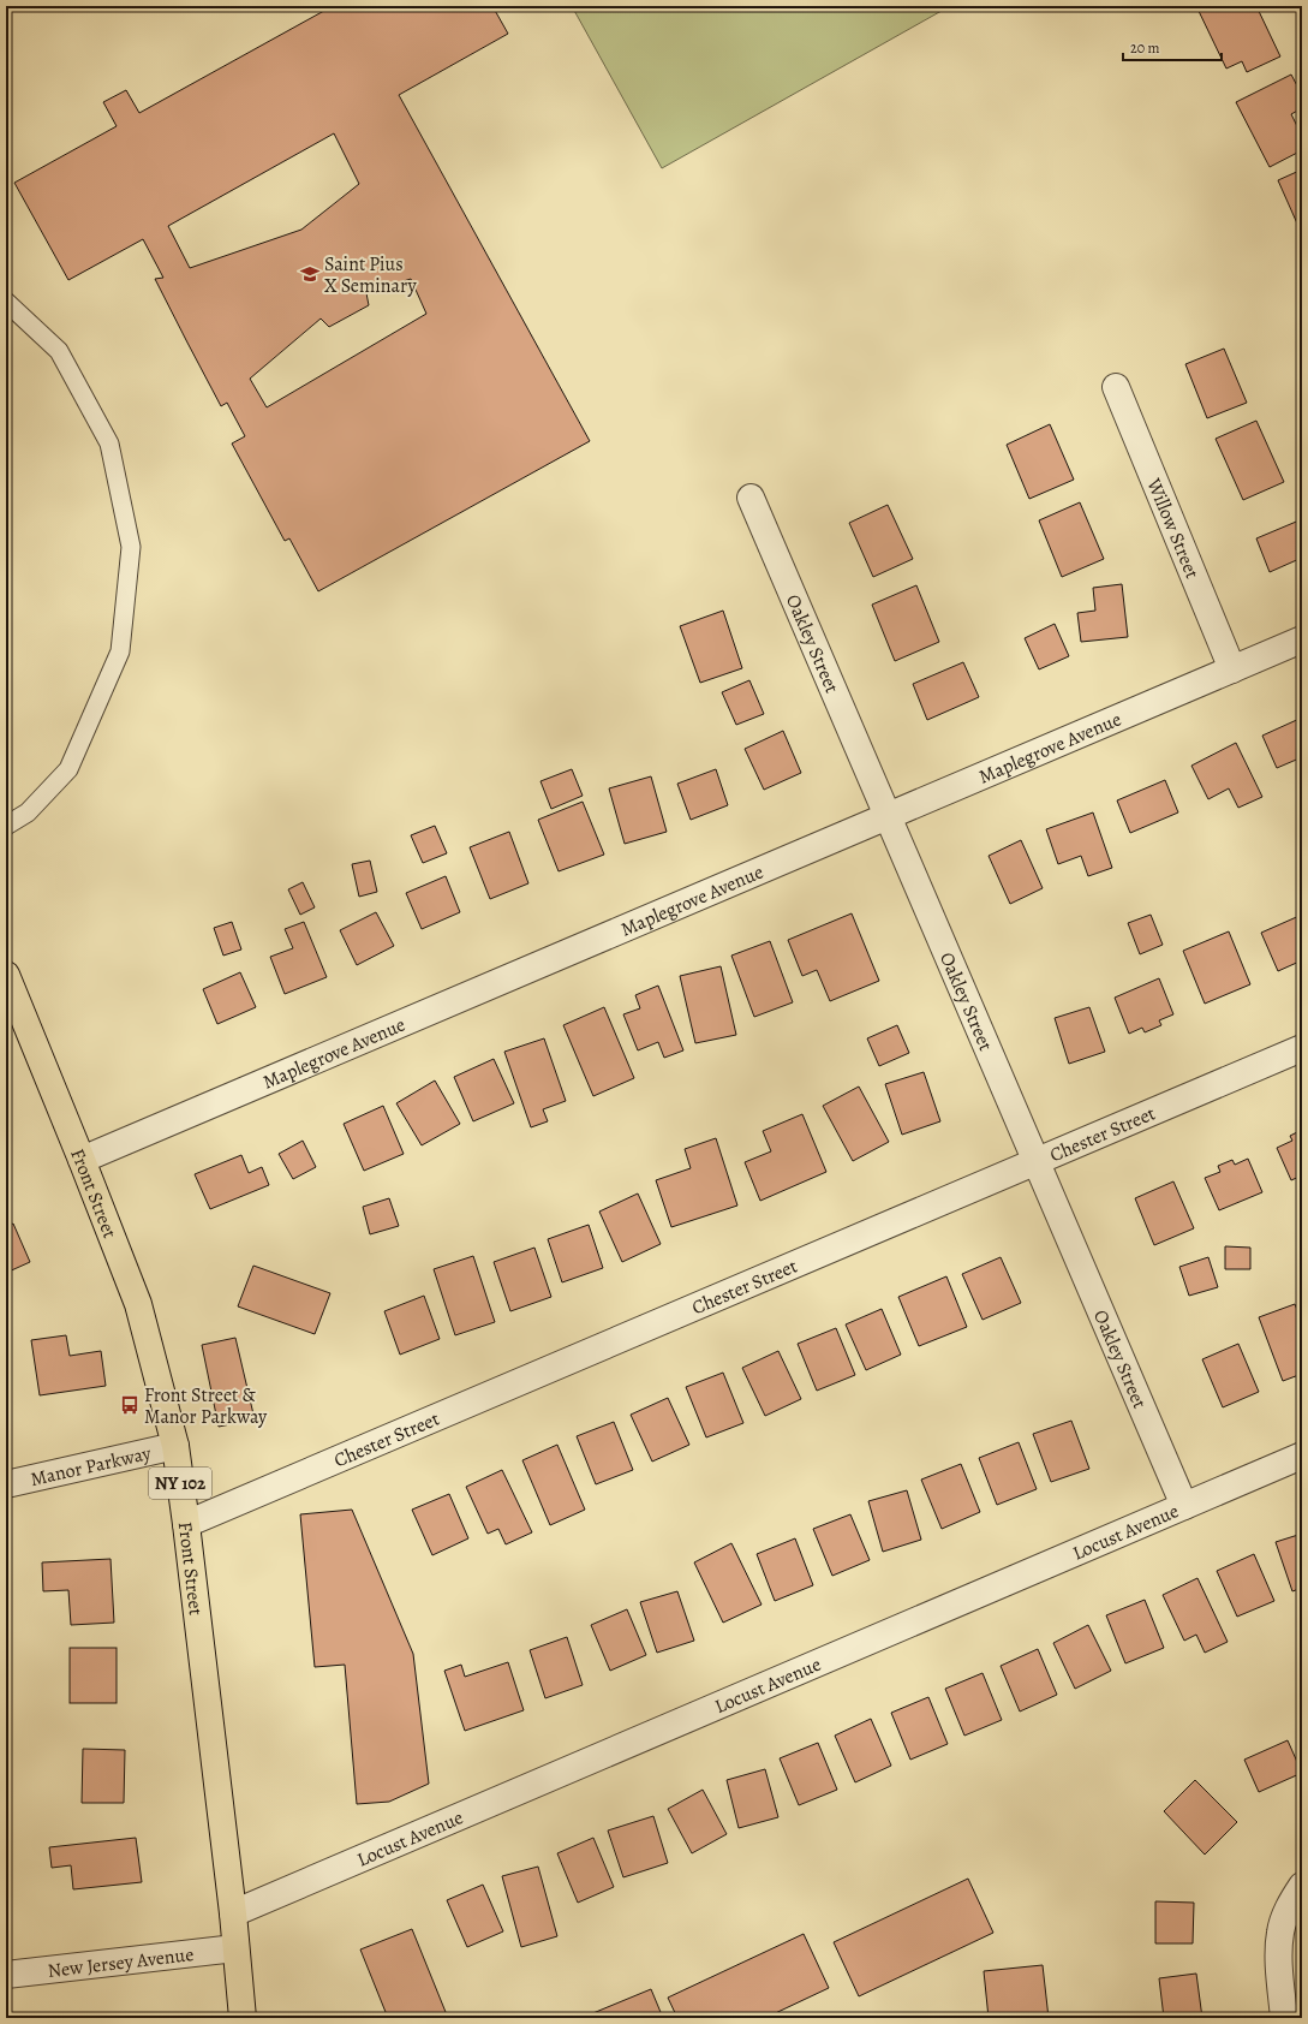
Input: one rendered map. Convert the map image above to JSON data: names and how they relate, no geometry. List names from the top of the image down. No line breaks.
{"streets":{"main road":["Front Street","NY 102"],"street":["Willow Street","Oakley Street","Maplegrove Avenue","Chester Street","Manor Parkway","Locust Avenue","New Jersey Avenue"]},"crossings":[["Willow Street","Maplegrove Avenue"],["Oakley Street","Maplegrove Avenue"],["Oakley Street","Chester Street"],["Oakley Street","Locust Avenue"],["Maplegrove Avenue","Front Street"],["Chester Street","Front Street"],["Front Street","Manor Parkway"],["Front Street","Locust Avenue"],["Front Street","New Jersey Avenue"]],"places":{"school or university":["Saint Pius X Seminary"],"bus stop":["Front Street & Manor Parkway"]},"scale_bar":"20 m"}
